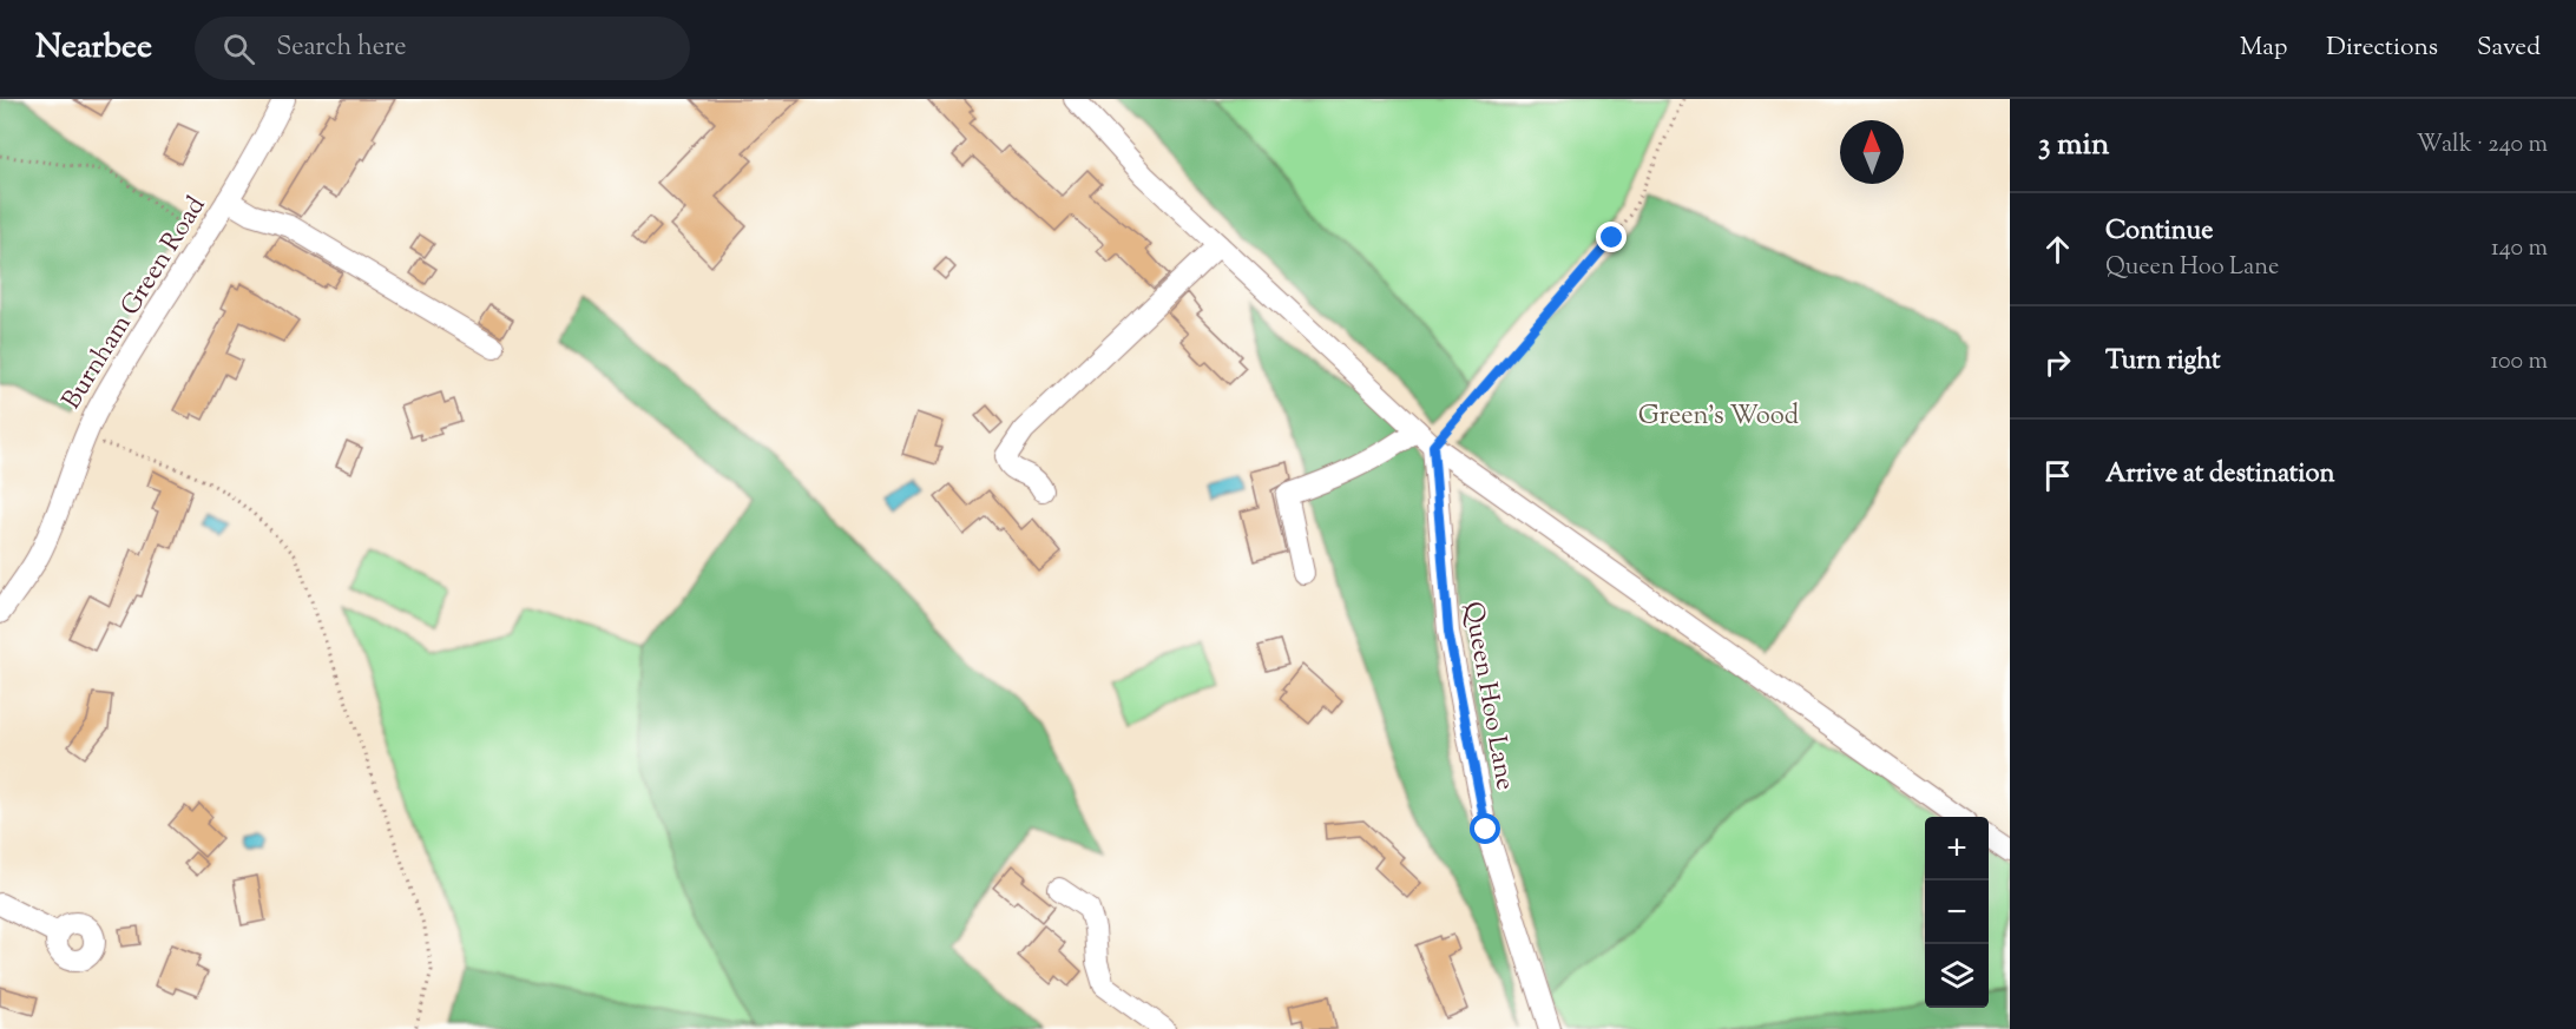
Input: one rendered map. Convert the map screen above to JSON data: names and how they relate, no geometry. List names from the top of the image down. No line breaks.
{"streets":{"street":["Burnham Green Road","Queen Hoo Lane"]},"parks":["Green's Wood"],"north":"top","page":{"header":"Nearbee","search":"Search here","nav":["Map","Directions","Saved"],"heading":["3 min","Walk · 240 m"],"list":[["Continue","Queen Hoo Lane","140 m"],["Turn right","100 m"],"Arrive at destination"],"map_buttons":["+","−"]}}
